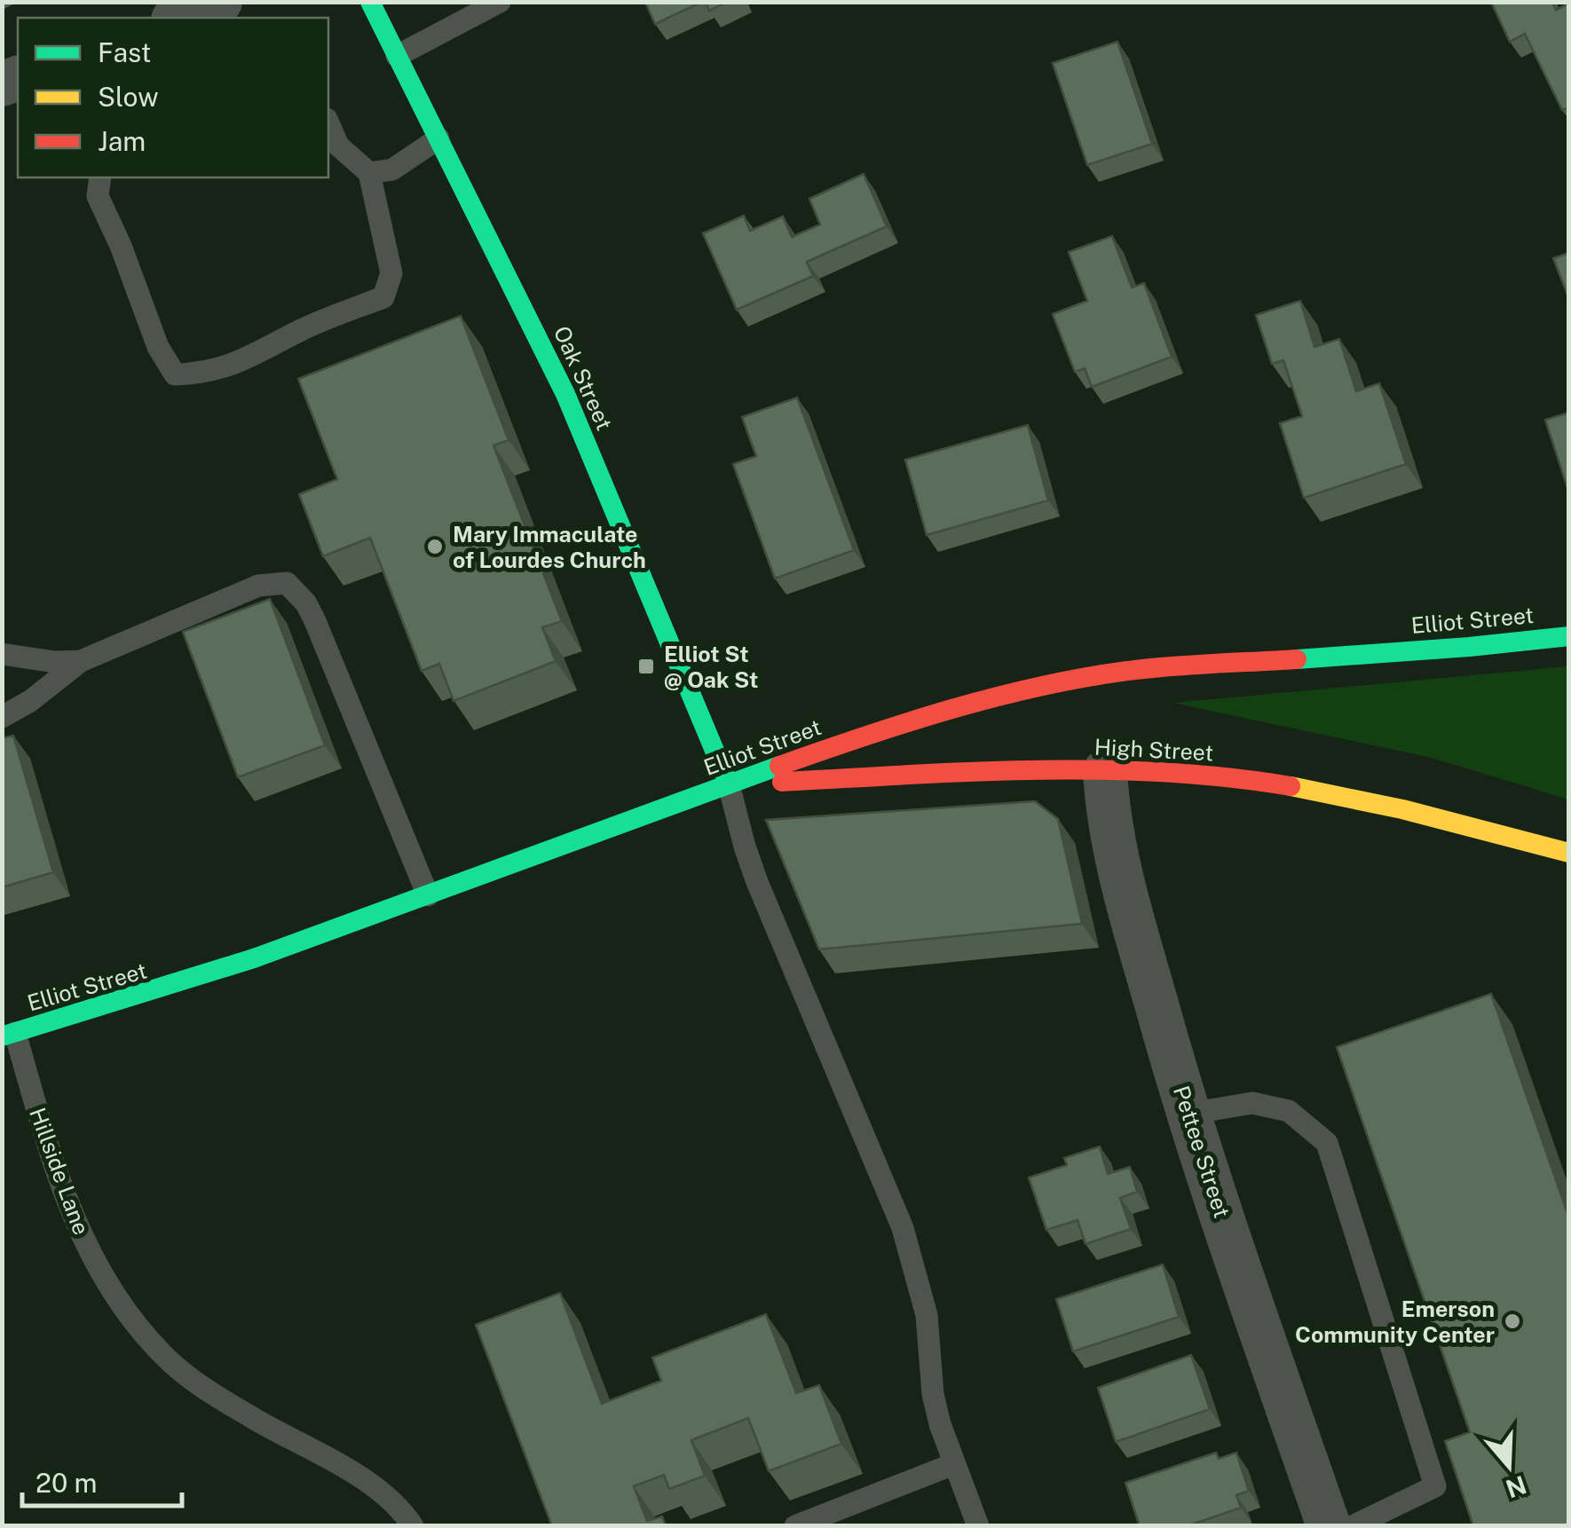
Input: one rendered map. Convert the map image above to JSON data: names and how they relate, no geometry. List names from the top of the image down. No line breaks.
{"streets":{"street":["Oak Street","Elliot Street","High Street","Pettee Street"],"lane":["Hillside Lane"]},"crossings":[["Oak Street","Elliot Street"],["Oak Street","High Street"],["Elliot Street","High Street"],["Elliot Street","Hillside Lane"],["High Street","Pettee Street"]],"places":{"other":["Mary Immaculate of Lourdes Church","Emerson Community Center"],"transit":["Elliot St @ Oak St"]},"legend":["Fast","Slow","Jam"],"scale_bar":"20 m","north":"bottom"}
